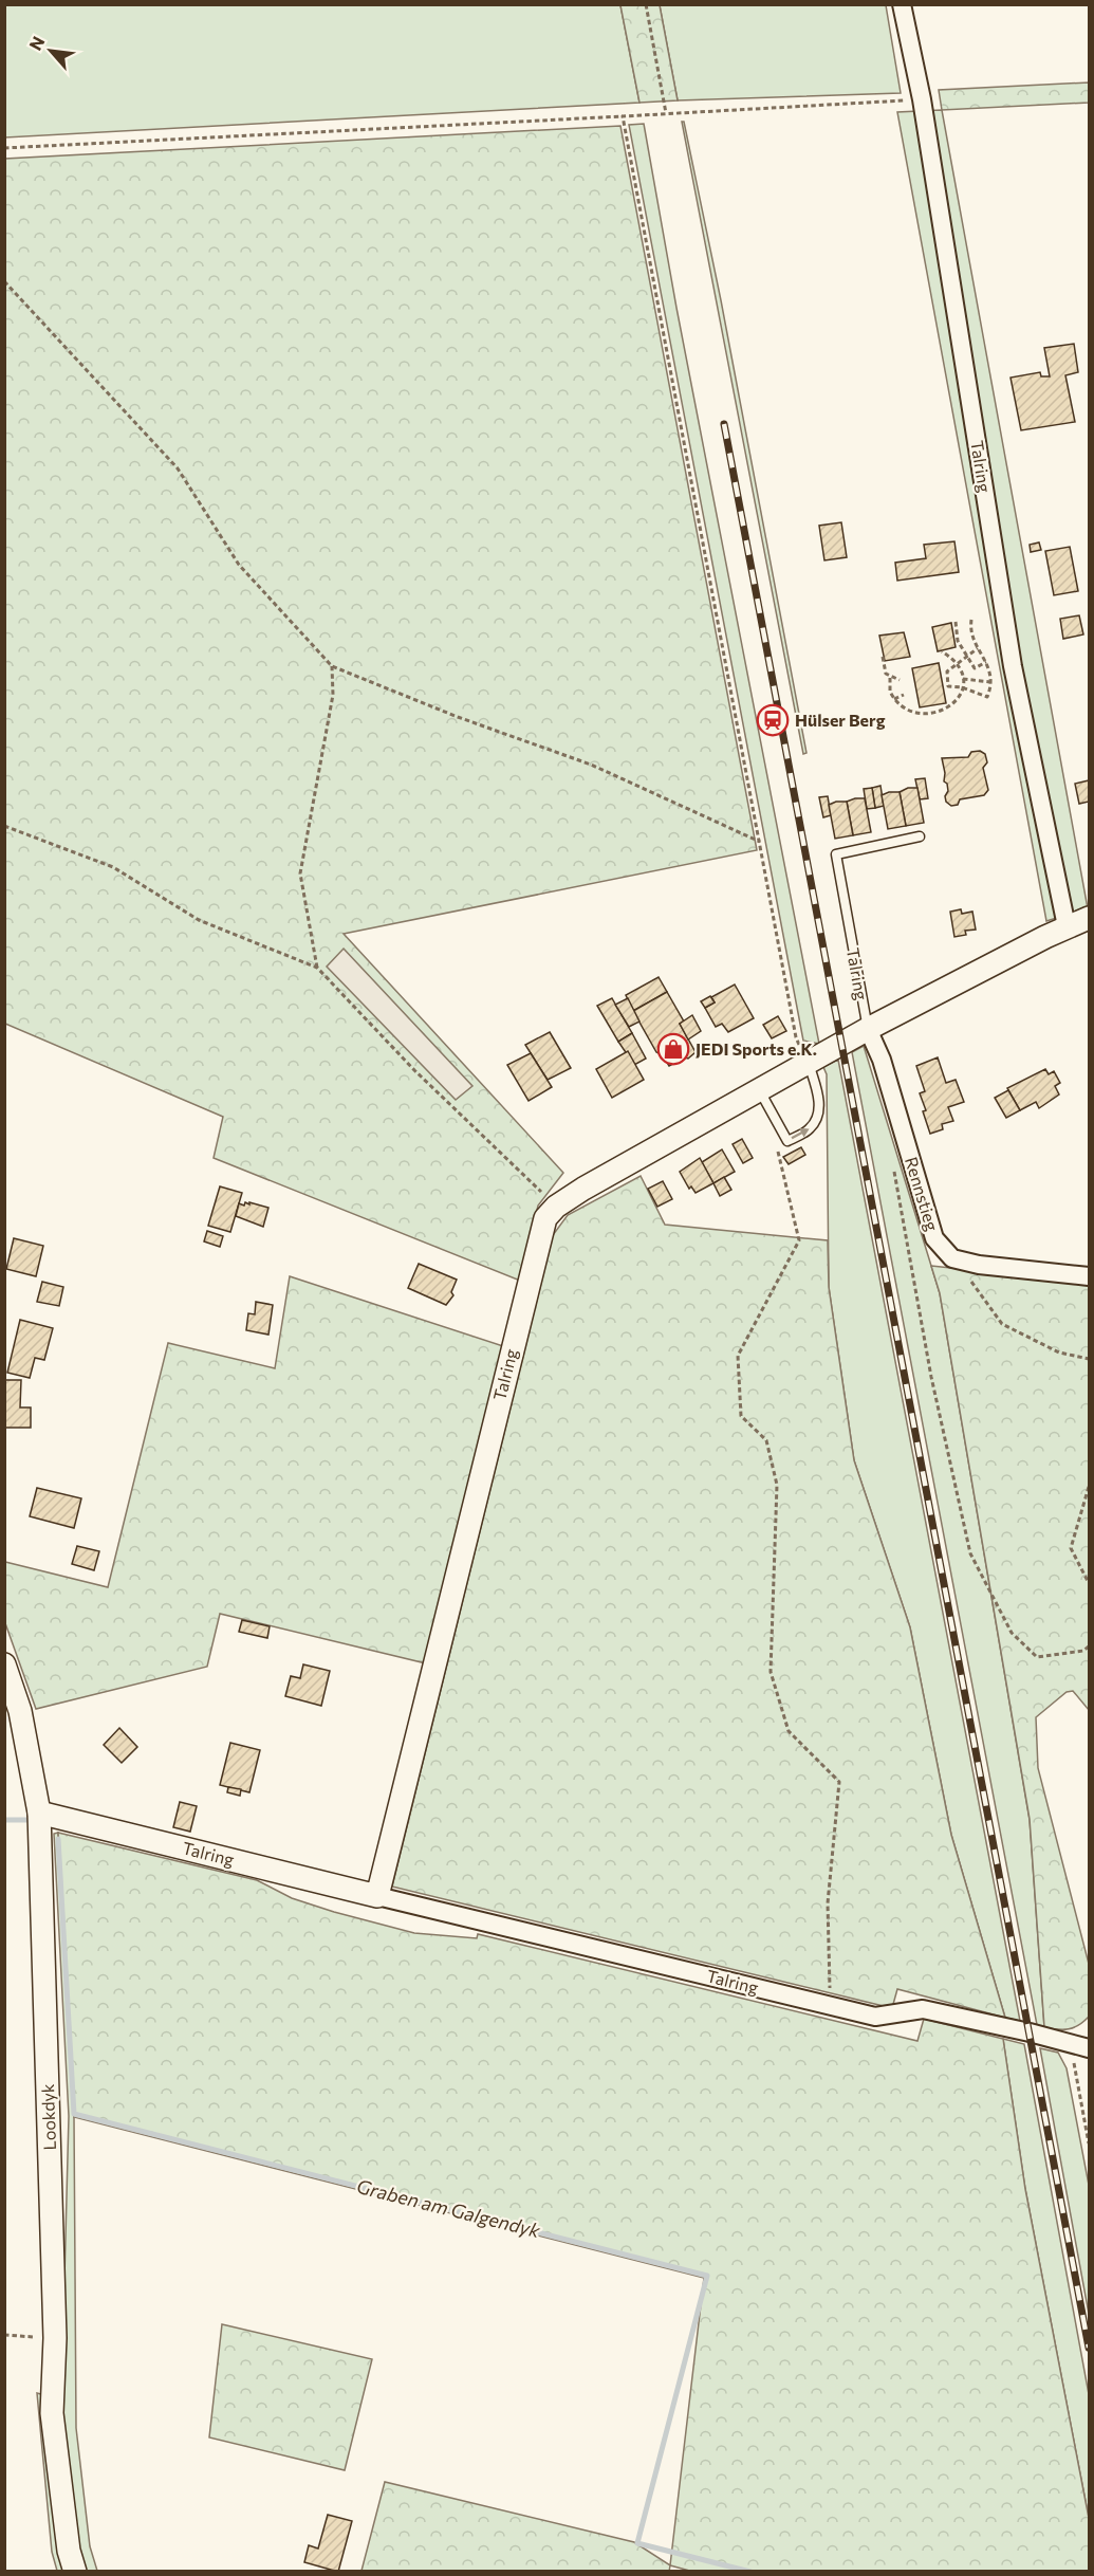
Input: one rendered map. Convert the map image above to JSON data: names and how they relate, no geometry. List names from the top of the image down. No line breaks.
{"streets":{"street":["Talring","Rennstieg","Lookdyk"]},"crossings":[["Talring","Rennstieg"],["Talring","Lookdyk"]],"water":["Graben am Galgendyk"],"places":{"station":["Hülser Berg"],"shop":["JEDI Sports e.K."]},"north":"top left"}
